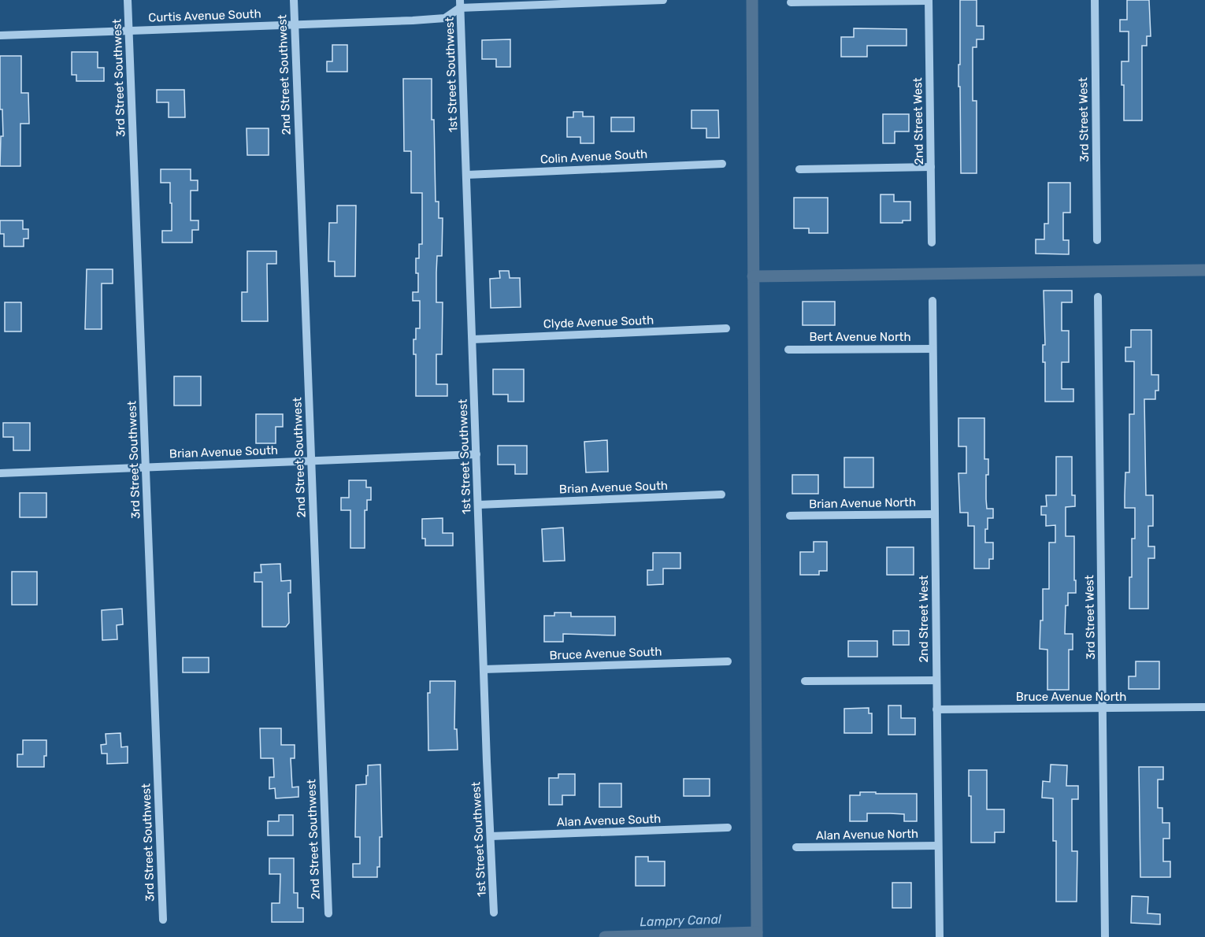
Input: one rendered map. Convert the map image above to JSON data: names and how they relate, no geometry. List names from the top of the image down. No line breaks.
{"streets":{"street":["Curtis Avenue South","2nd Street Southwest","1st Street Southwest","3rd Street Southwest","3rd Street West","2nd Street West","Colin Avenue South","Clyde Avenue South","Bert Avenue North","Brian Avenue South","Brian Avenue North","Bruce Avenue South","Bruce Avenue North","Alan Avenue South","Alan Avenue North"]},"crossings":[["Curtis Avenue South","2nd Street Southwest"],["Curtis Avenue South","1st Street Southwest"],["Curtis Avenue South","3rd Street Southwest"],["2nd Street Southwest","Brian Avenue South"],["1st Street Southwest","Colin Avenue South"],["1st Street Southwest","Clyde Avenue South"],["1st Street Southwest","Brian Avenue South"],["1st Street Southwest","Bruce Avenue South"],["1st Street Southwest","Alan Avenue South"],["3rd Street Southwest","Brian Avenue South"],["3rd Street West","Bruce Avenue North"],["2nd Street West","Bert Avenue North"],["2nd Street West","Brian Avenue North"],["2nd Street West","Bruce Avenue North"],["2nd Street West","Alan Avenue North"]],"water":["Lampry Canal"]}
